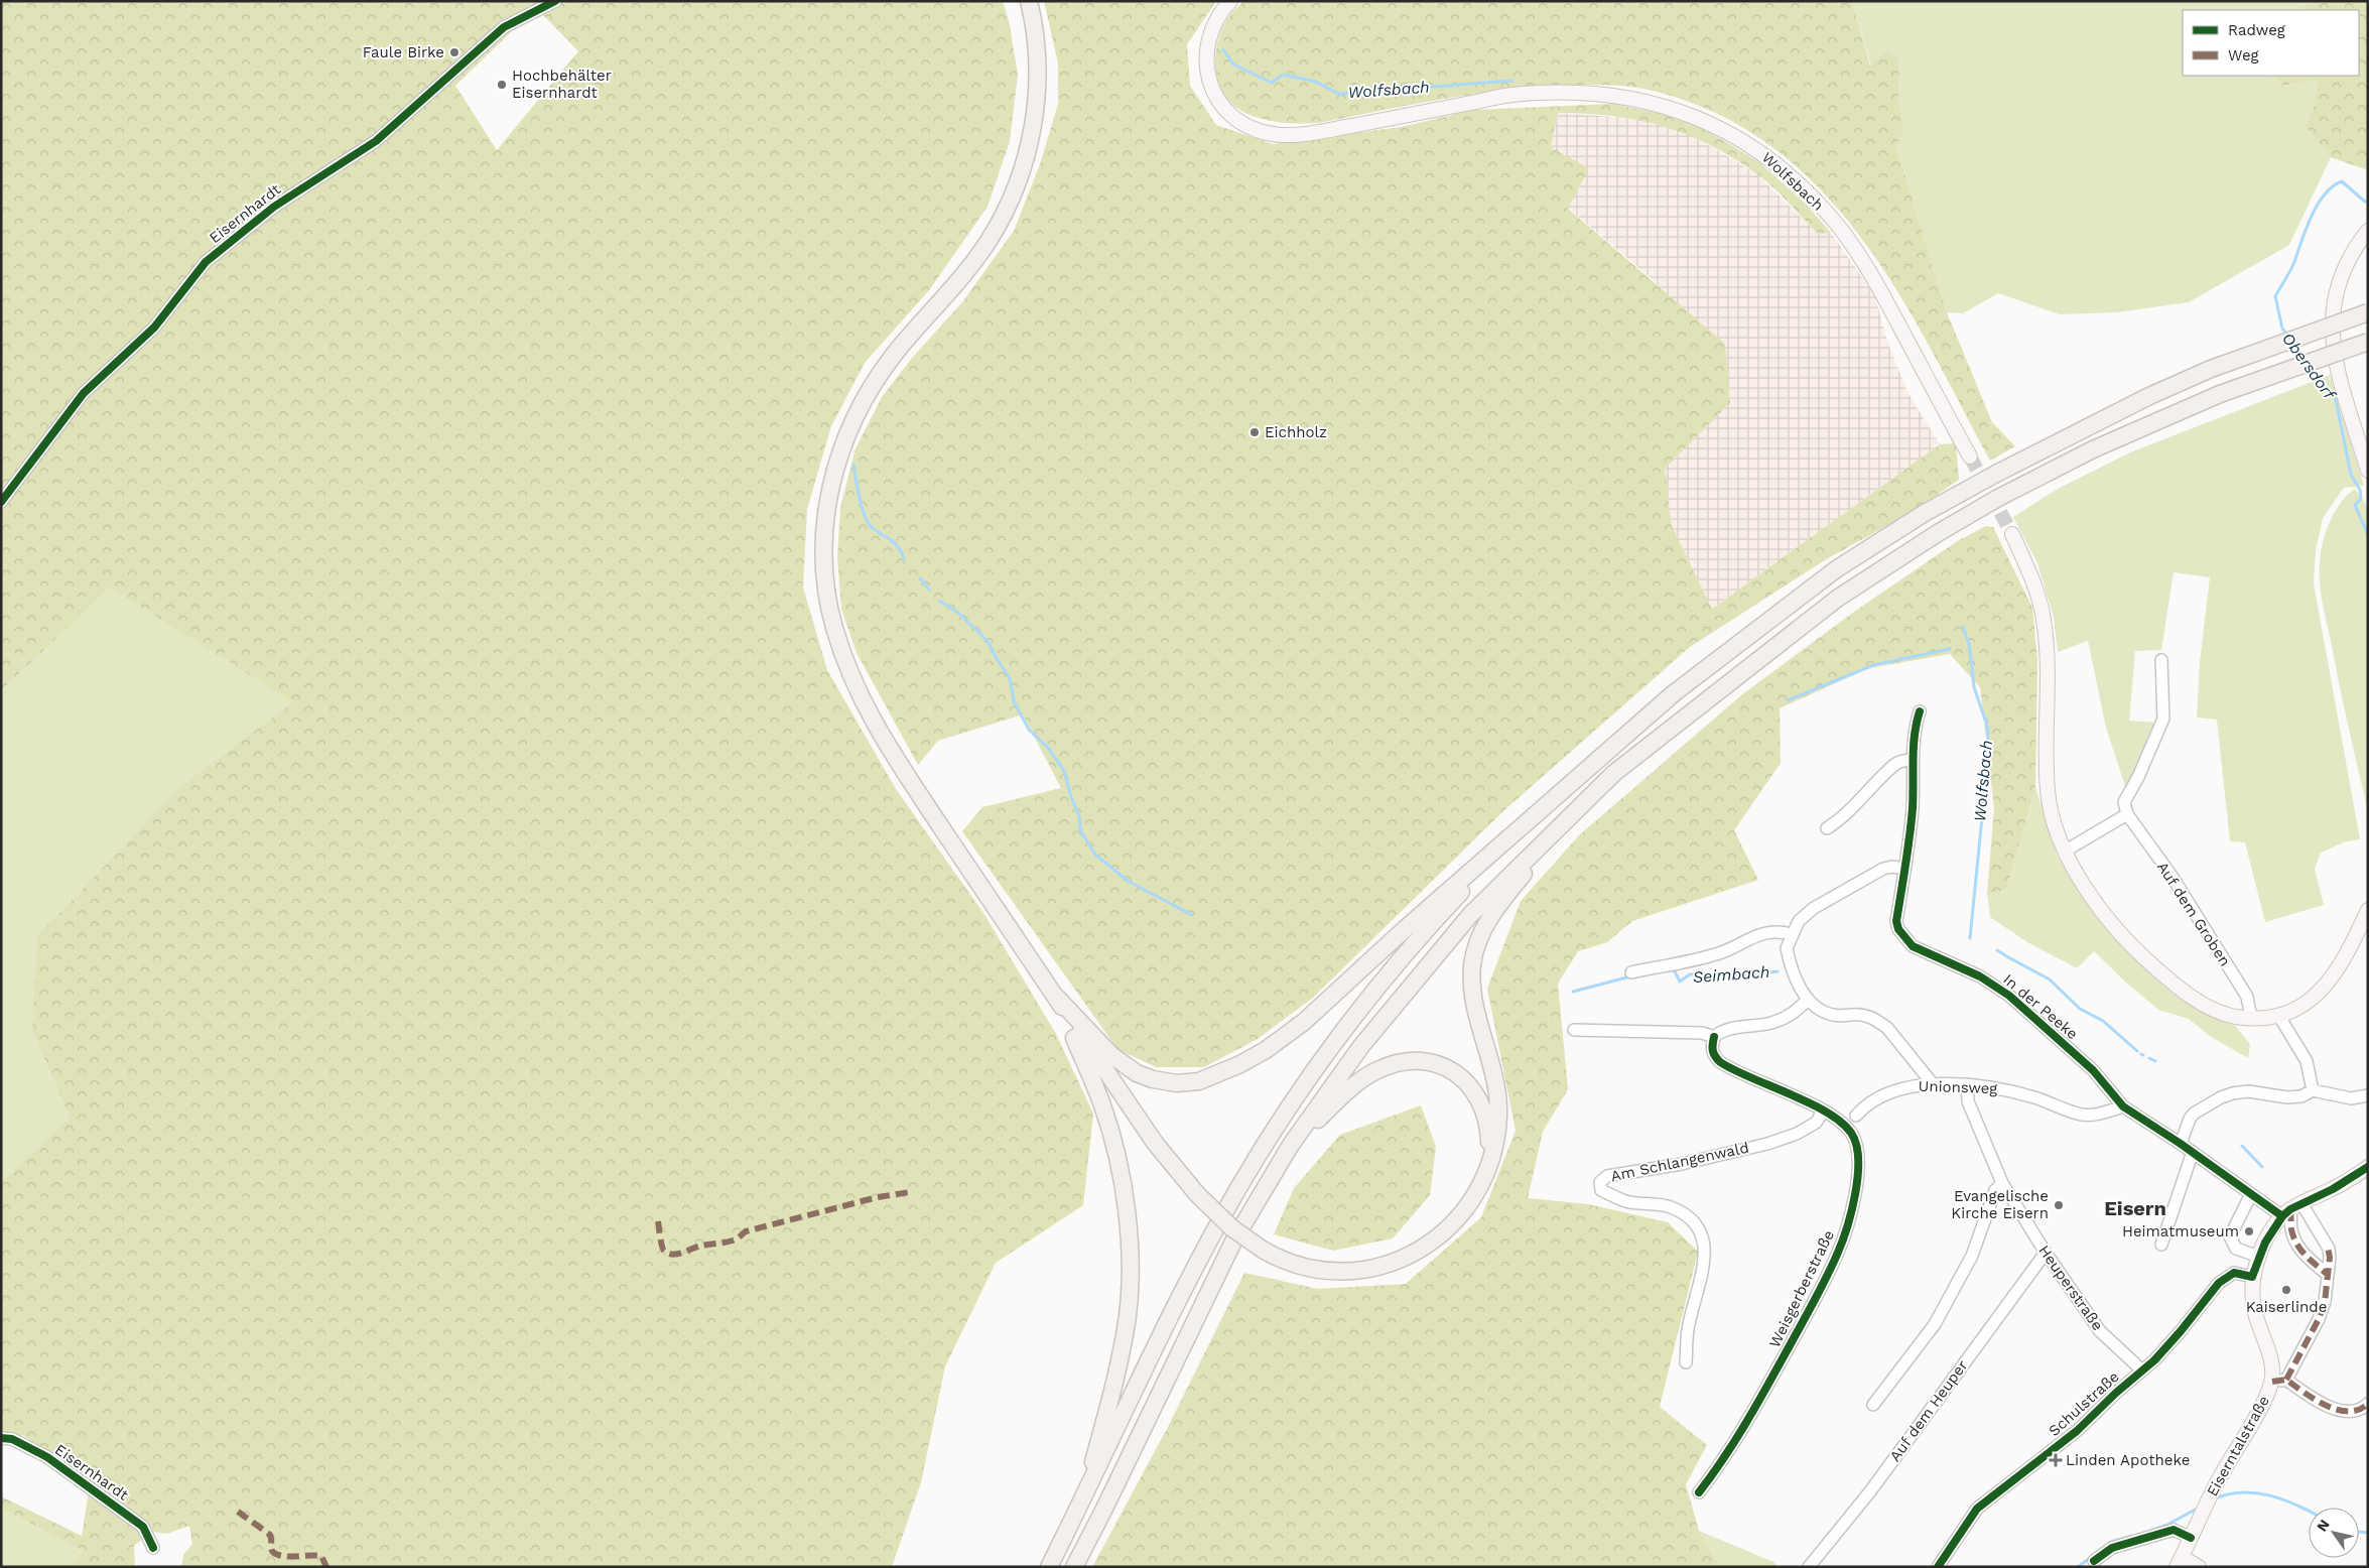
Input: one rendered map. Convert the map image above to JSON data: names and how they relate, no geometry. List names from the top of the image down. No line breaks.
{"streets":{"main road":["Wolfsbach","Eiserntalstraße"],"street":["Eisernhardt","Auf dem Groben","In der Peeke","Unionsweg","Am Schlangenwald","Heuperstraße","Weisgerberstraße","Schulstraße","Auf dem Heuper"]},"crossings":[["In der Peeke","Unionsweg"],["In der Peeke","Eiserntalstraße"],["Unionsweg","Heuperstraße"],["Am Schlangenwald","Weisgerberstraße"],["Heuperstraße","Schulstraße"],["Heuperstraße","Auf dem Heuper"],["Schulstraße","Eiserntalstraße"]],"districts":["Eisern"],"water":["Wolfsbach","Obersdorf","Seimbach"],"places":{"other":["Faule Birke","Hochbehälter Eisernhardt","Eichholz","Evangelische Kirche Eisern","Heimatmuseum","Kaiserlinde"],"health":["Linden Apotheke"]},"legend":["Radweg","Weg"],"north":"top left"}
